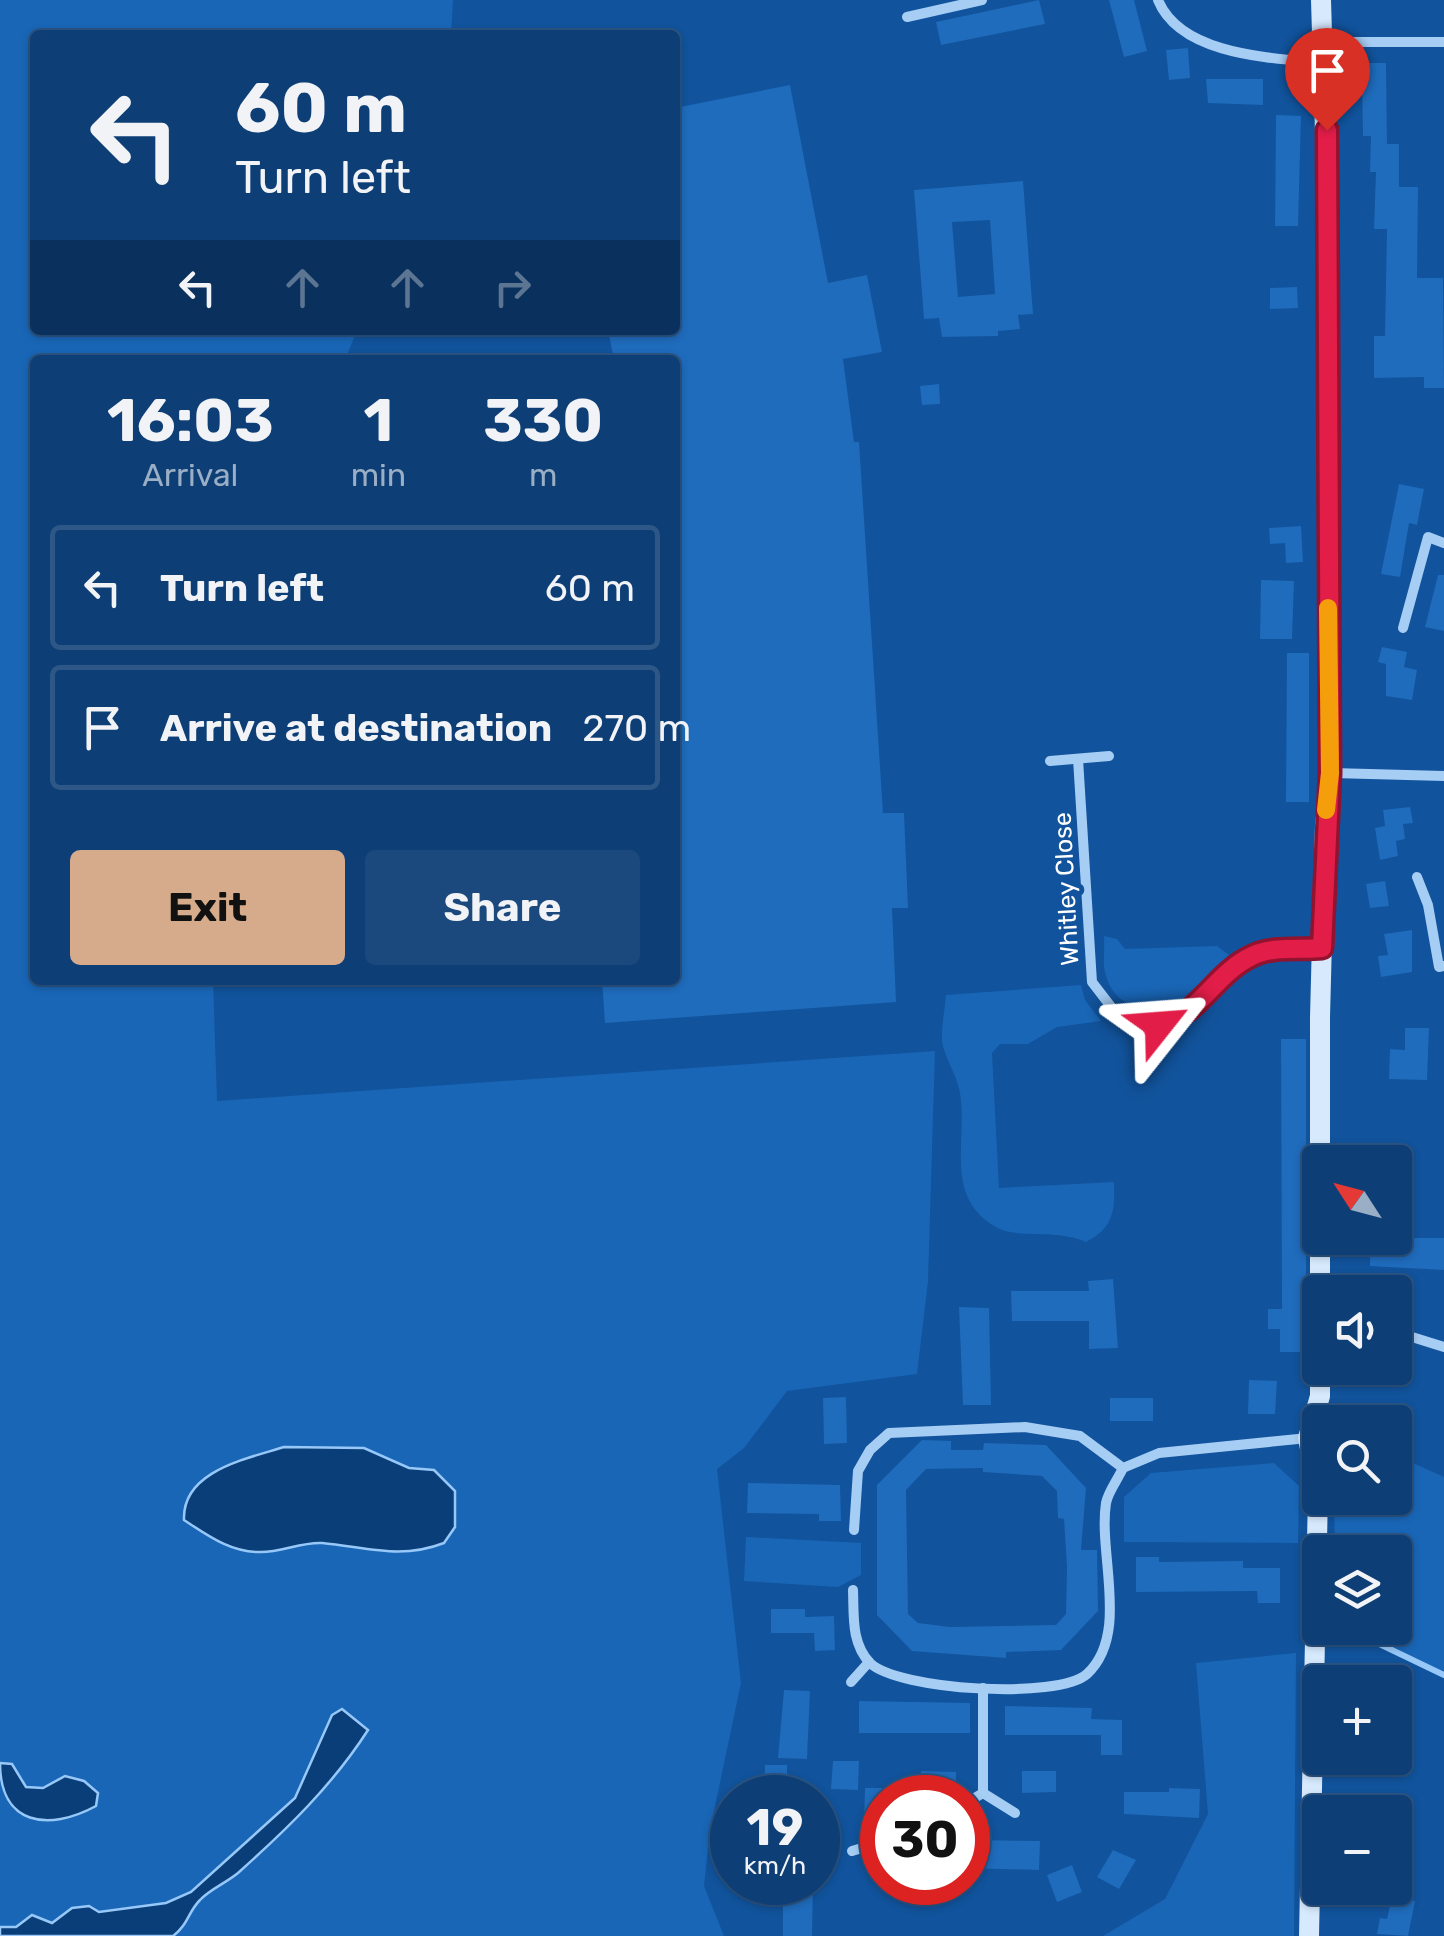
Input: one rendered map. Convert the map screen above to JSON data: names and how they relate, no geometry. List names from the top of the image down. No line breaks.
{"streets":{"street":["Whitley Close"]},"north":"top left","page":{"turn":["60 m","Turn left"],"eta":["16:03","Arrival","1","min","330","m"],"list":[{"name":"Turn left","value":"60 m"},{"name":"Arrive at destination","value":"270 m"}],"buttons":["Exit","Share"],"map_buttons":["+","−"],"speed":"19 km/h","limit":"30"}}
